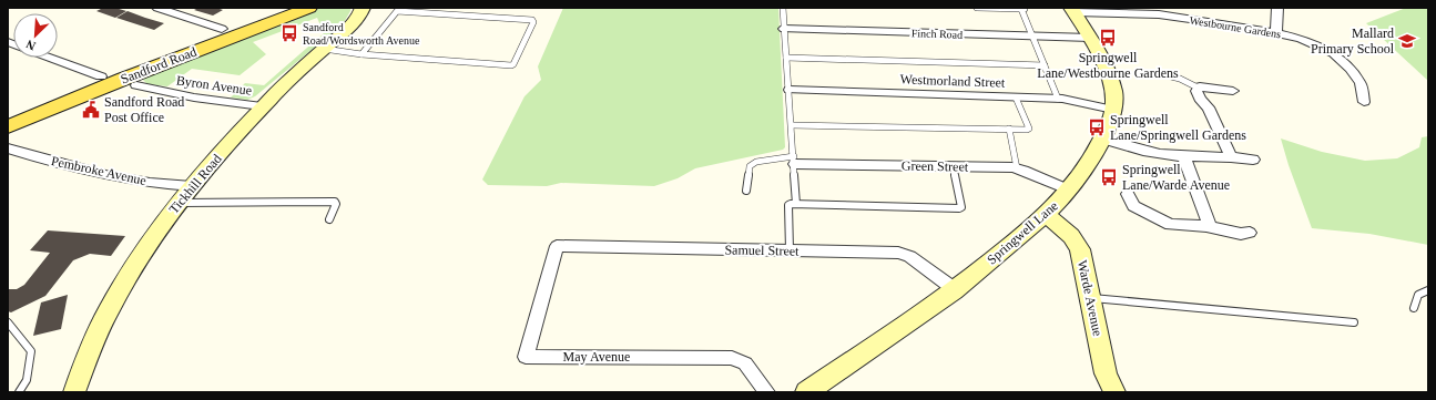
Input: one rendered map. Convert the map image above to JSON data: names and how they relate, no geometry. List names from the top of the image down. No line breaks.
{"streets":{"main road":["Sandford Road"],"street":["Westbourne Gardens","Finch Road","Westmorland Street","Byron Avenue","Green Street","Pembroke Avenue","Tickhill Road","Springwell Lane","Samuel Street","Warde Avenue","May Avenue"]},"crossings":[["Westbourne Gardens","Springwell Lane"],["Finch Road","Springwell Lane"],["Sandford Road","Byron Avenue"],["Westmorland Street","Springwell Lane"],["Byron Avenue","Tickhill Road"],["Green Street","Springwell Lane"],["Pembroke Avenue","Tickhill Road"],["Springwell Lane","Samuel Street"],["Springwell Lane","Warde Avenue"],["Samuel Street","May Avenue"]],"places":{"bus stop":["Sandford Road/Wordsworth Avenue","Springwell Lane/Westbourne Gardens","Springwell Lane/Springwell Gardens","Springwell Lane/Warde Avenue"],"school or university":["Mallard Primary School"],"public building":["Sandford Road Post Office"]},"north":"bottom left"}
